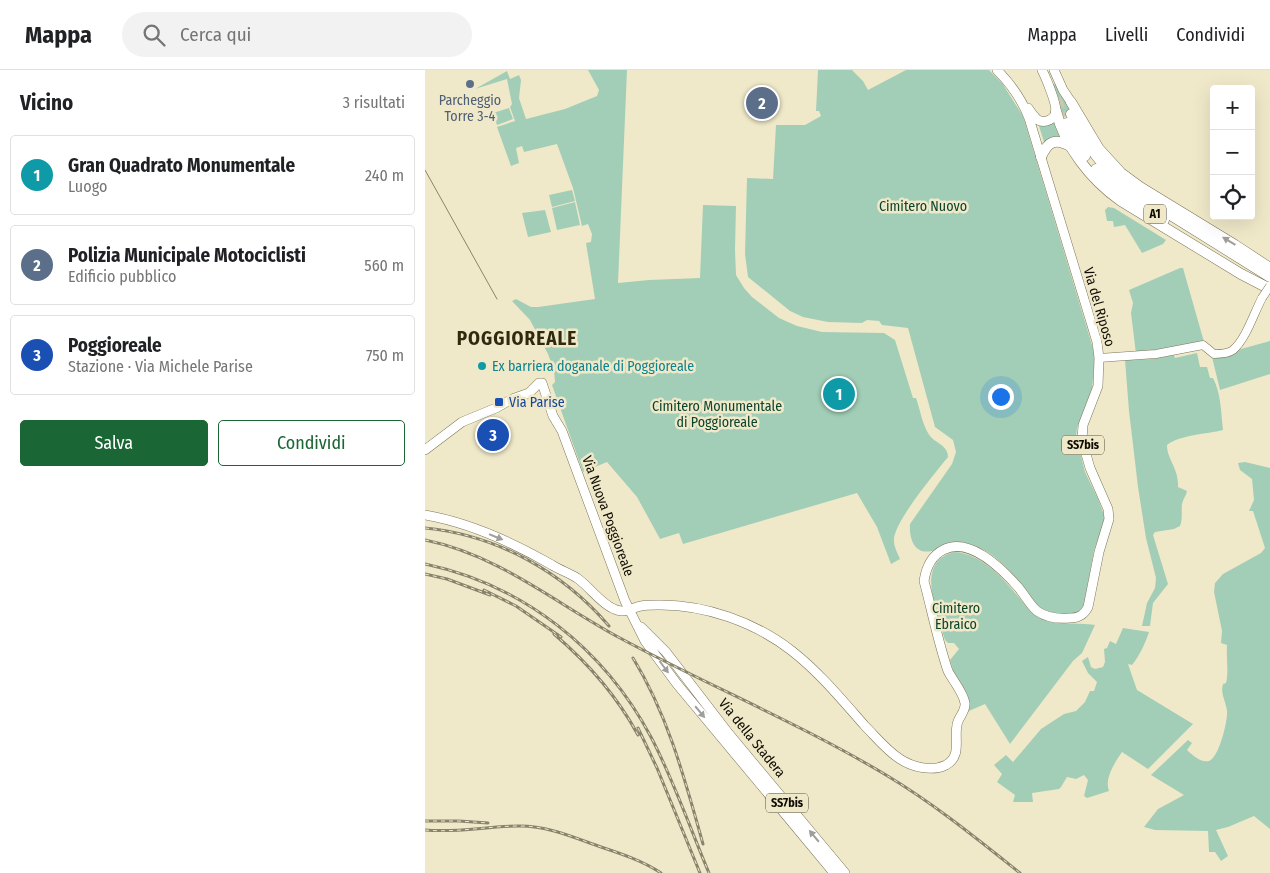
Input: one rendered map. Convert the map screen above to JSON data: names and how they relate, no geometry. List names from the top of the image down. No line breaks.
{"streets":{"highway":["A1"],"main road":["Via del Riposo","SS7bis","Via Nuova Poggioreale","Via della Stadera"]},"crossings":[["Via del Riposo","Via Nuova Poggioreale"],["Via del Riposo","Via della Stadera"],["Via Nuova Poggioreale","Via della Stadera"]],"districts":["POGGIOREALE"],"parks":["Cimitero Nuovo","Cimitero Monumentale di Poggioreale","Cimitero Ebraico"],"places":{"other":["Parcheggio Torre 3-4","Ex barriera doganale di Poggioreale"],"transit":["Via Parise"]},"page":{"header":"Mappa","search":"Cerca qui","nav":["Mappa","Livelli","Condividi"],"heading":["Vicino","3 risultati"],"map_buttons":["+","−"],"pins":["2","1","3"],"list":[{"mark":"1","name":"Gran Quadrato Monumentale","note":"Luogo","value":"240 m"},{"mark":"2","name":"Polizia Municipale Motociclisti","note":"Edificio pubblico","value":"560 m"},{"mark":"3","name":"Poggioreale","note":"Stazione · Via Michele Parise","value":"750 m"}],"buttons":["Salva","Condividi"]}}
